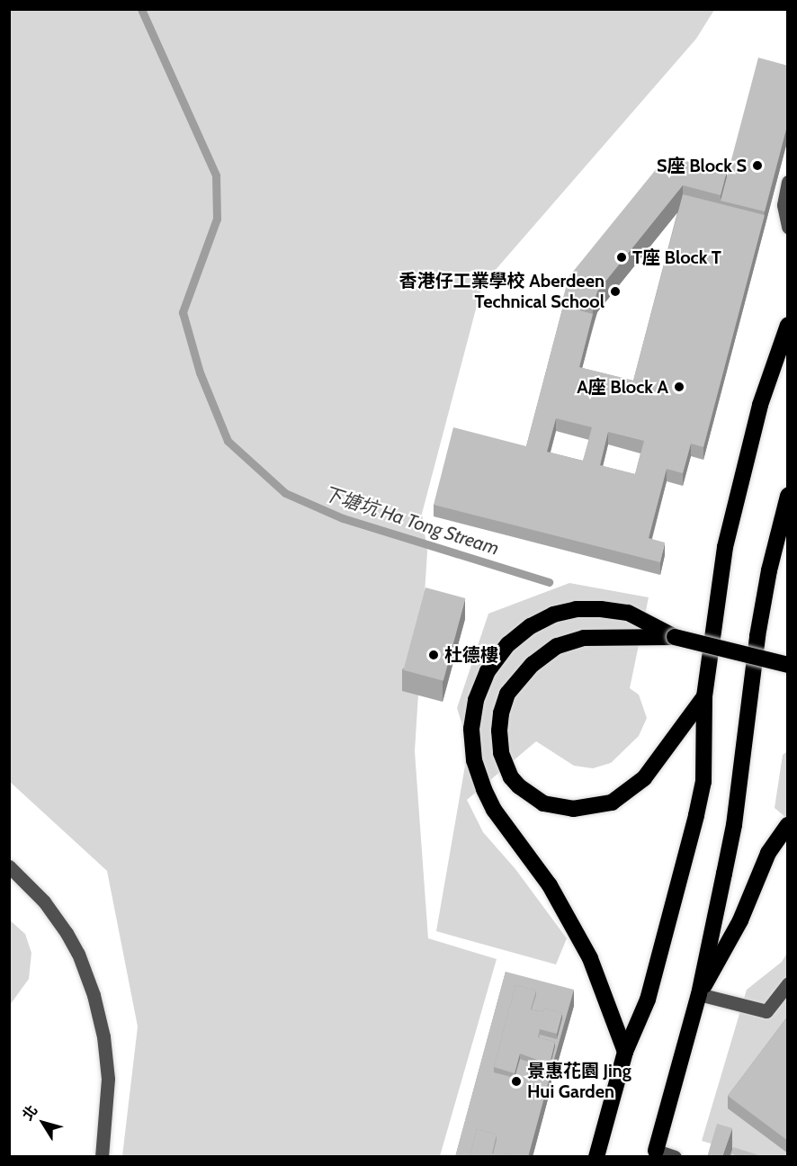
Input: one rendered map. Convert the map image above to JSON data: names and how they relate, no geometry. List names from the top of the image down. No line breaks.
{"water":["下塘坑 Ha Tong Stream"],"places":["S座 Block S","T座 Block T","香港仔工業學校 Aberdeen Technical School","A座 Block A","杜德樓","景惠花園 Jing Hui Garden"],"north":"top left"}
